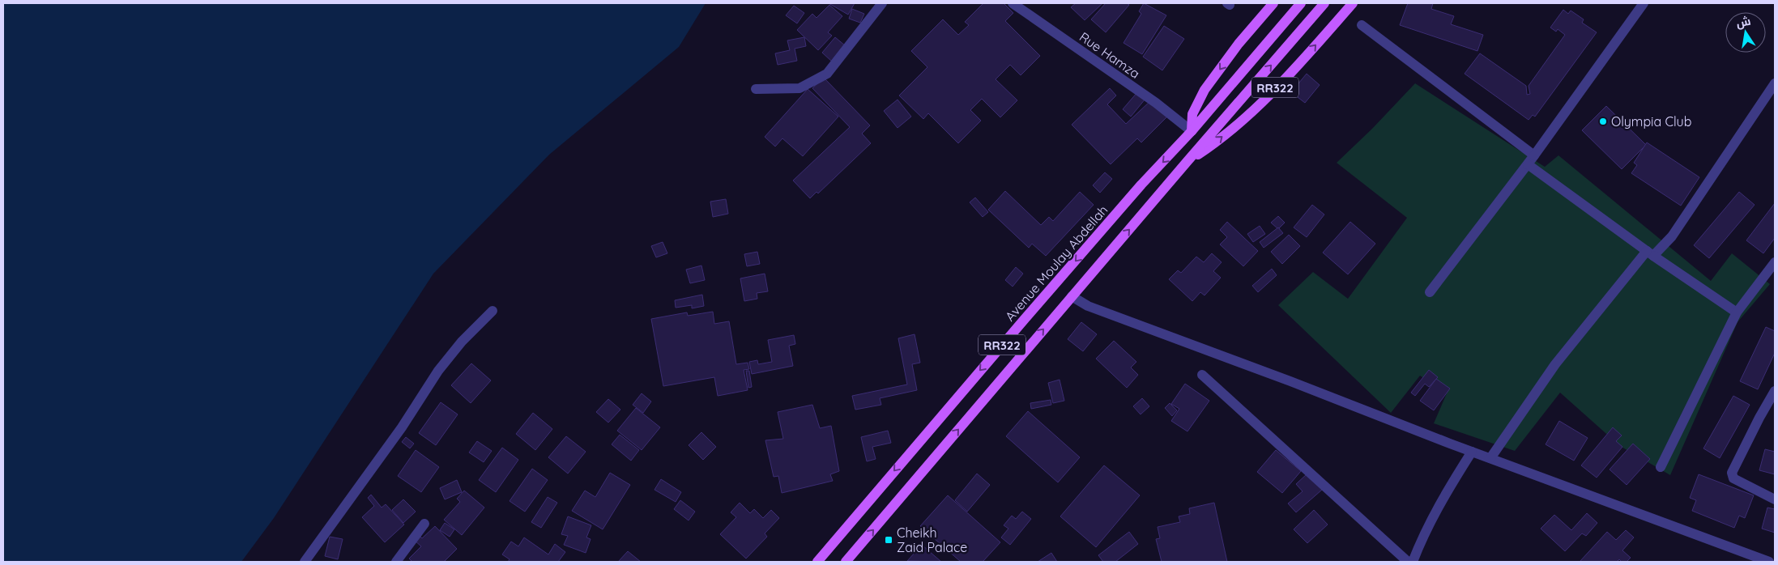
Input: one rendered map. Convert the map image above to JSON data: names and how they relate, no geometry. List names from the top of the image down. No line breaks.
{"streets":{"main road":["RR322","Avenue Moulay Abdellah"],"street":["Rue Hamza"]},"crossings":[["Rue Hamza","Avenue Moulay Abdellah"]],"places":{"other":["Olympia Club"],"transit":["Cheikh Zaid Palace"]},"north":"top"}
